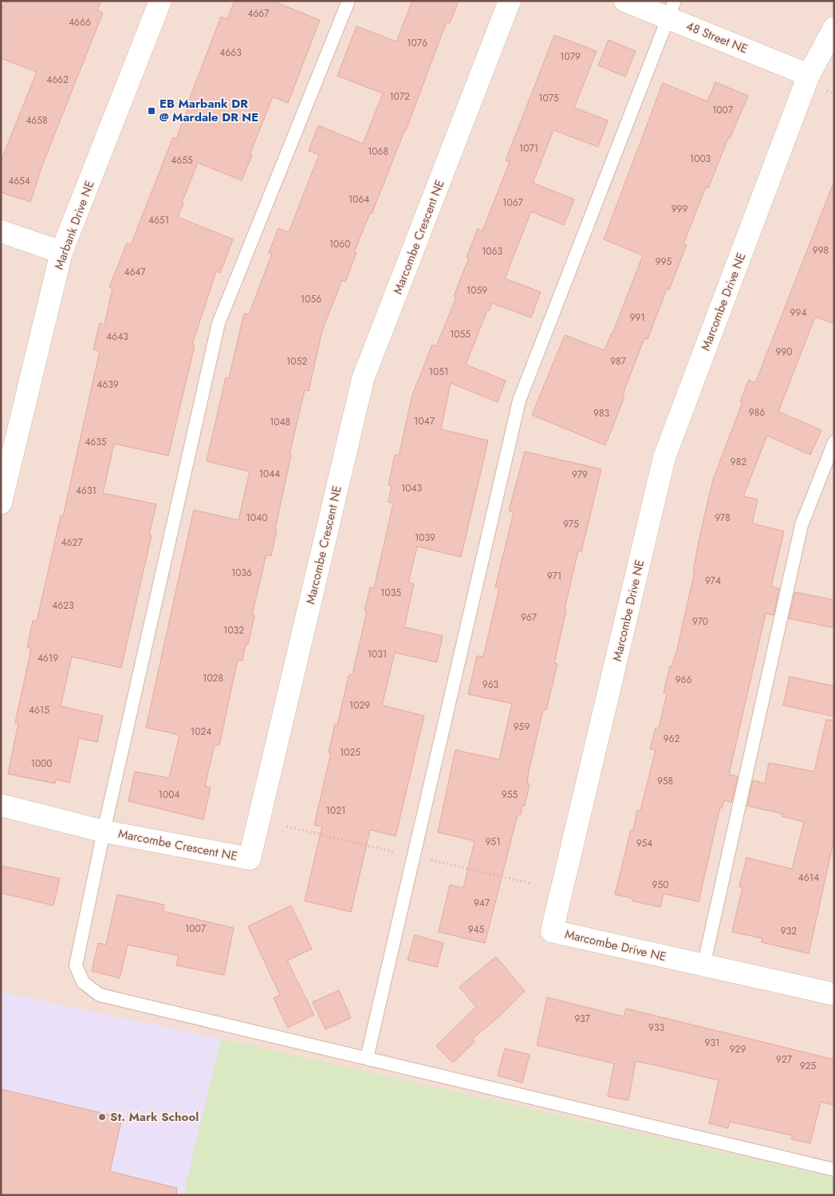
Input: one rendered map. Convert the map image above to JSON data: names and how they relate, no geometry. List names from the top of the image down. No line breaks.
{"streets":{"street":["48 Street NE","Marbank Drive NE","Marcombe Crescent NE","Marcombe Drive NE"]},"crossings":[["48 Street NE","Marcombe Drive NE"]],"places":{"transit":["EB Marbank DR @ Mardale DR NE"],"other":["St. Mark School"]},"house_numbers":["4667","4666","1076","4663","1079","4662","1072","1075","1007","4658","1071","1068","1003","4655","4654","1064","1067","999","4651","1060","998","1063","995","4647","1059","1056","994","991","1055","4643","990","1052","987","1051","4639","986","983","1047","1048","4635","982","1044","979","1043","4631","1040","978","975","1039","4627","1036","971","974","1035","4623","967","970","1032","1031","4619","1028","966","963","1029","4615","959","1024","962","1025","1000","958","1004","955","1021","951","954","4614","950","947","1007","945","932","937","933","931","929","927","925"]}
